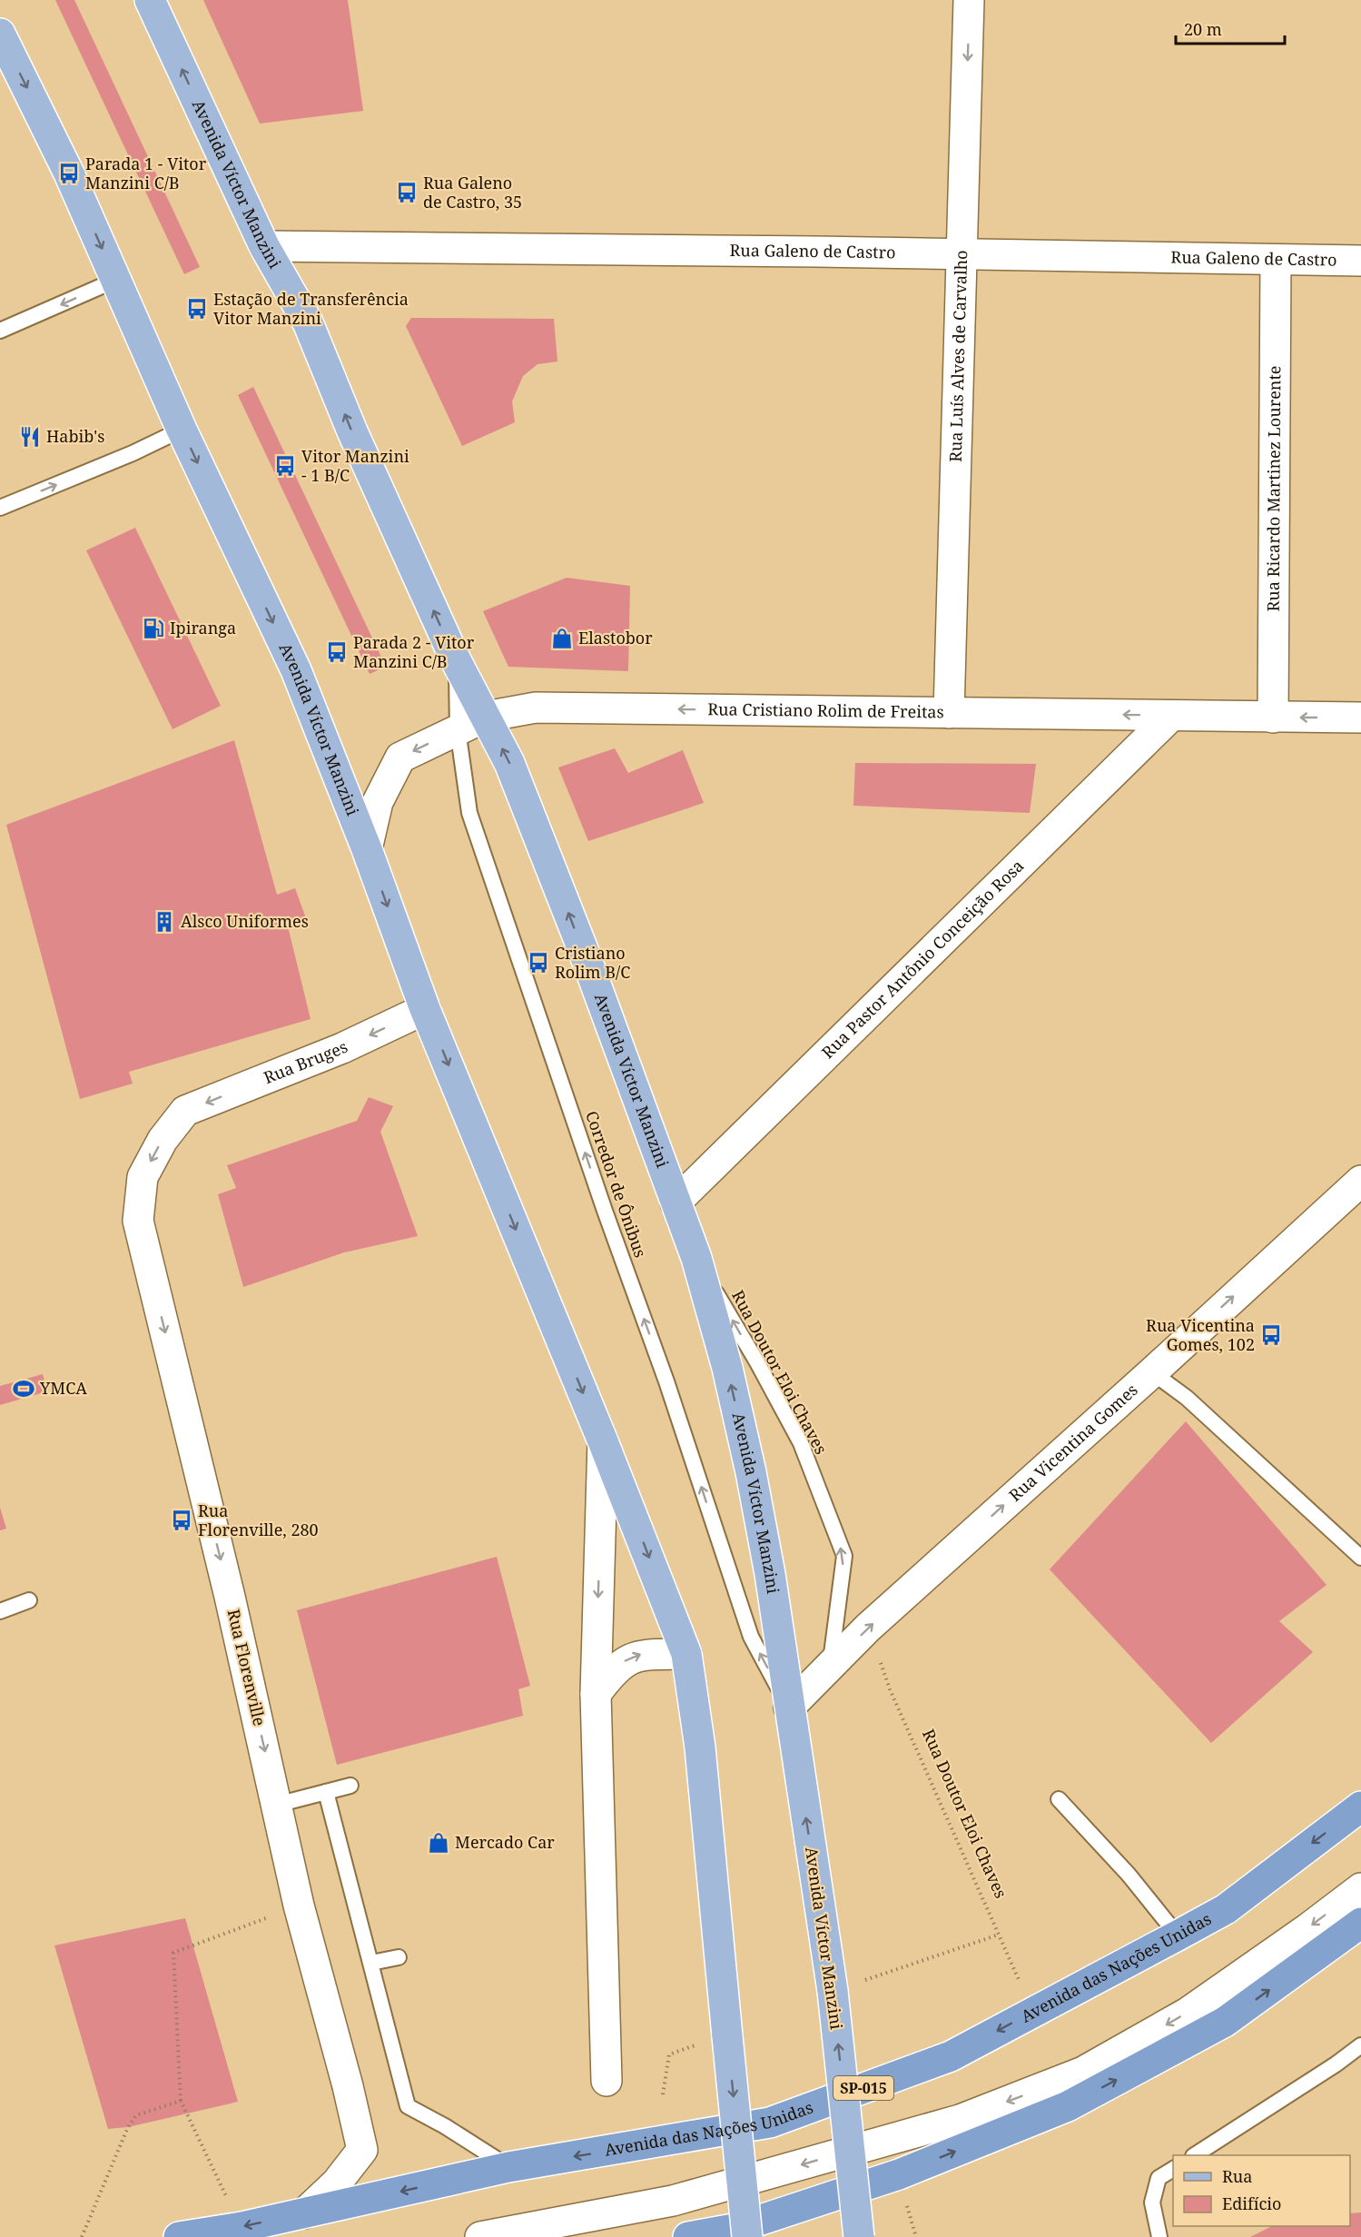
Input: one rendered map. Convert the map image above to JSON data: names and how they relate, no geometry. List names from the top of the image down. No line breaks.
{"streets":{"highway":["Avenida das Nações Unidas","SP-015"],"main road":["Avenida Víctor Manzini"],"street":["Rua Galeno de Castro","Rua Luís Alves de Carvalho","Rua Ricardo Martinez Lourente","Rua Cristiano Rolim de Freitas","Rua Pastor Antônio Conceição Rosa","Rua Bruges","Rua Vicentina Gomes","Rua Florenville"],"lane":["Corredor de Ônibus","Rua Doutor Eloi Chaves"]},"crossings":[["Avenida Víctor Manzini","Rua Galeno de Castro"],["Avenida Víctor Manzini","Rua Cristiano Rolim de Freitas"],["Avenida Víctor Manzini","Rua Pastor Antônio Conceição Rosa"],["Avenida Víctor Manzini","Rua Bruges"],["Avenida Víctor Manzini","Corredor de Ônibus"],["Avenida Víctor Manzini","Rua Doutor Eloi Chaves"],["Avenida Víctor Manzini","Rua Vicentina Gomes"],["Rua Galeno de Castro","Rua Luís Alves de Carvalho"],["Rua Galeno de Castro","Rua Ricardo Martinez Lourente"],["Rua Luís Alves de Carvalho","Rua Cristiano Rolim de Freitas"],["Rua Ricardo Martinez Lourente","Rua Cristiano Rolim de Freitas"],["Rua Cristiano Rolim de Freitas","Rua Pastor Antônio Conceição Rosa"],["Rua Cristiano Rolim de Freitas","Corredor de Ônibus"],["Rua Bruges","Rua Florenville"],["Corredor de Ônibus","Rua Vicentina Gomes"],["Rua Doutor Eloi Chaves","Rua Vicentina Gomes"],["Rua Doutor Eloi Chaves","Avenida das Nações Unidas"],["Rua Florenville","Avenida das Nações Unidas"]],"one_way":["Rua Luís Alves de Carvalho","Rua Cristiano Rolim de Freitas","Rua Bruges","Corredor de Ônibus","Rua Doutor Eloi Chaves","Rua Vicentina Gomes","Rua Florenville"],"places":{"bus stop":["Parada 1 - Vitor Manzini C/B","Rua Galeno de Castro, 35","Estação de Transferência Vitor Manzini","Vitor Manzini - 1 B/C","Parada 2 - Vitor Manzini C/B","Cristiano Rolim B/C","Rua Vicentina Gomes, 102","Rua Florenville, 280"],"restaurant":["Habib's"],"fuel station":["Ipiranga"],"shop":["Elastobor","Mercado Car"],"building":["Alsco Uniformes"],"sports":["YMCA"]},"legend":["Rua","Edifício"],"scale_bar":"20 m"}
